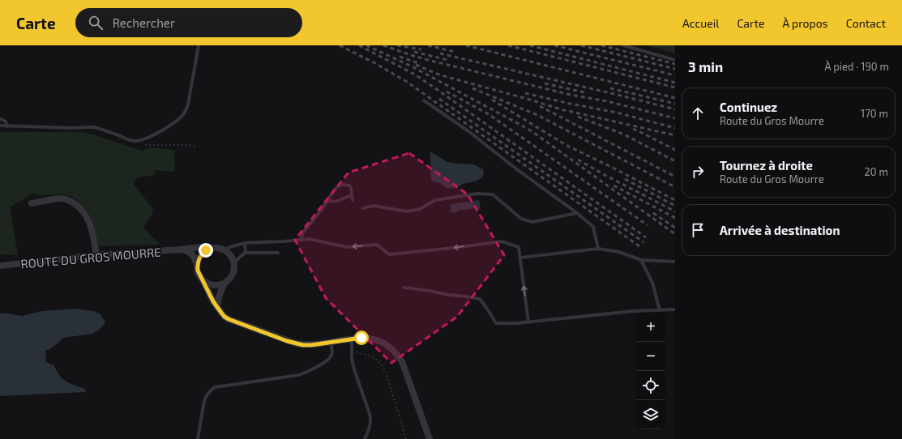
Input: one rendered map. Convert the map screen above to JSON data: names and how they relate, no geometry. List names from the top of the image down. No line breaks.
{"streets":{"street":["ROUTE DU GROS MOURRE"]},"page":{"header":"Carte","search":"Rechercher","nav":["Accueil","Carte","À propos","Contact"],"heading":["3 min","À pied · 190 m"],"list":[["Continuez","Route du Gros Mourre","170 m"],["Tournez à droite","Route du Gros Mourre","20 m"],"Arrivée à destination"],"map_buttons":["+","−"]}}
